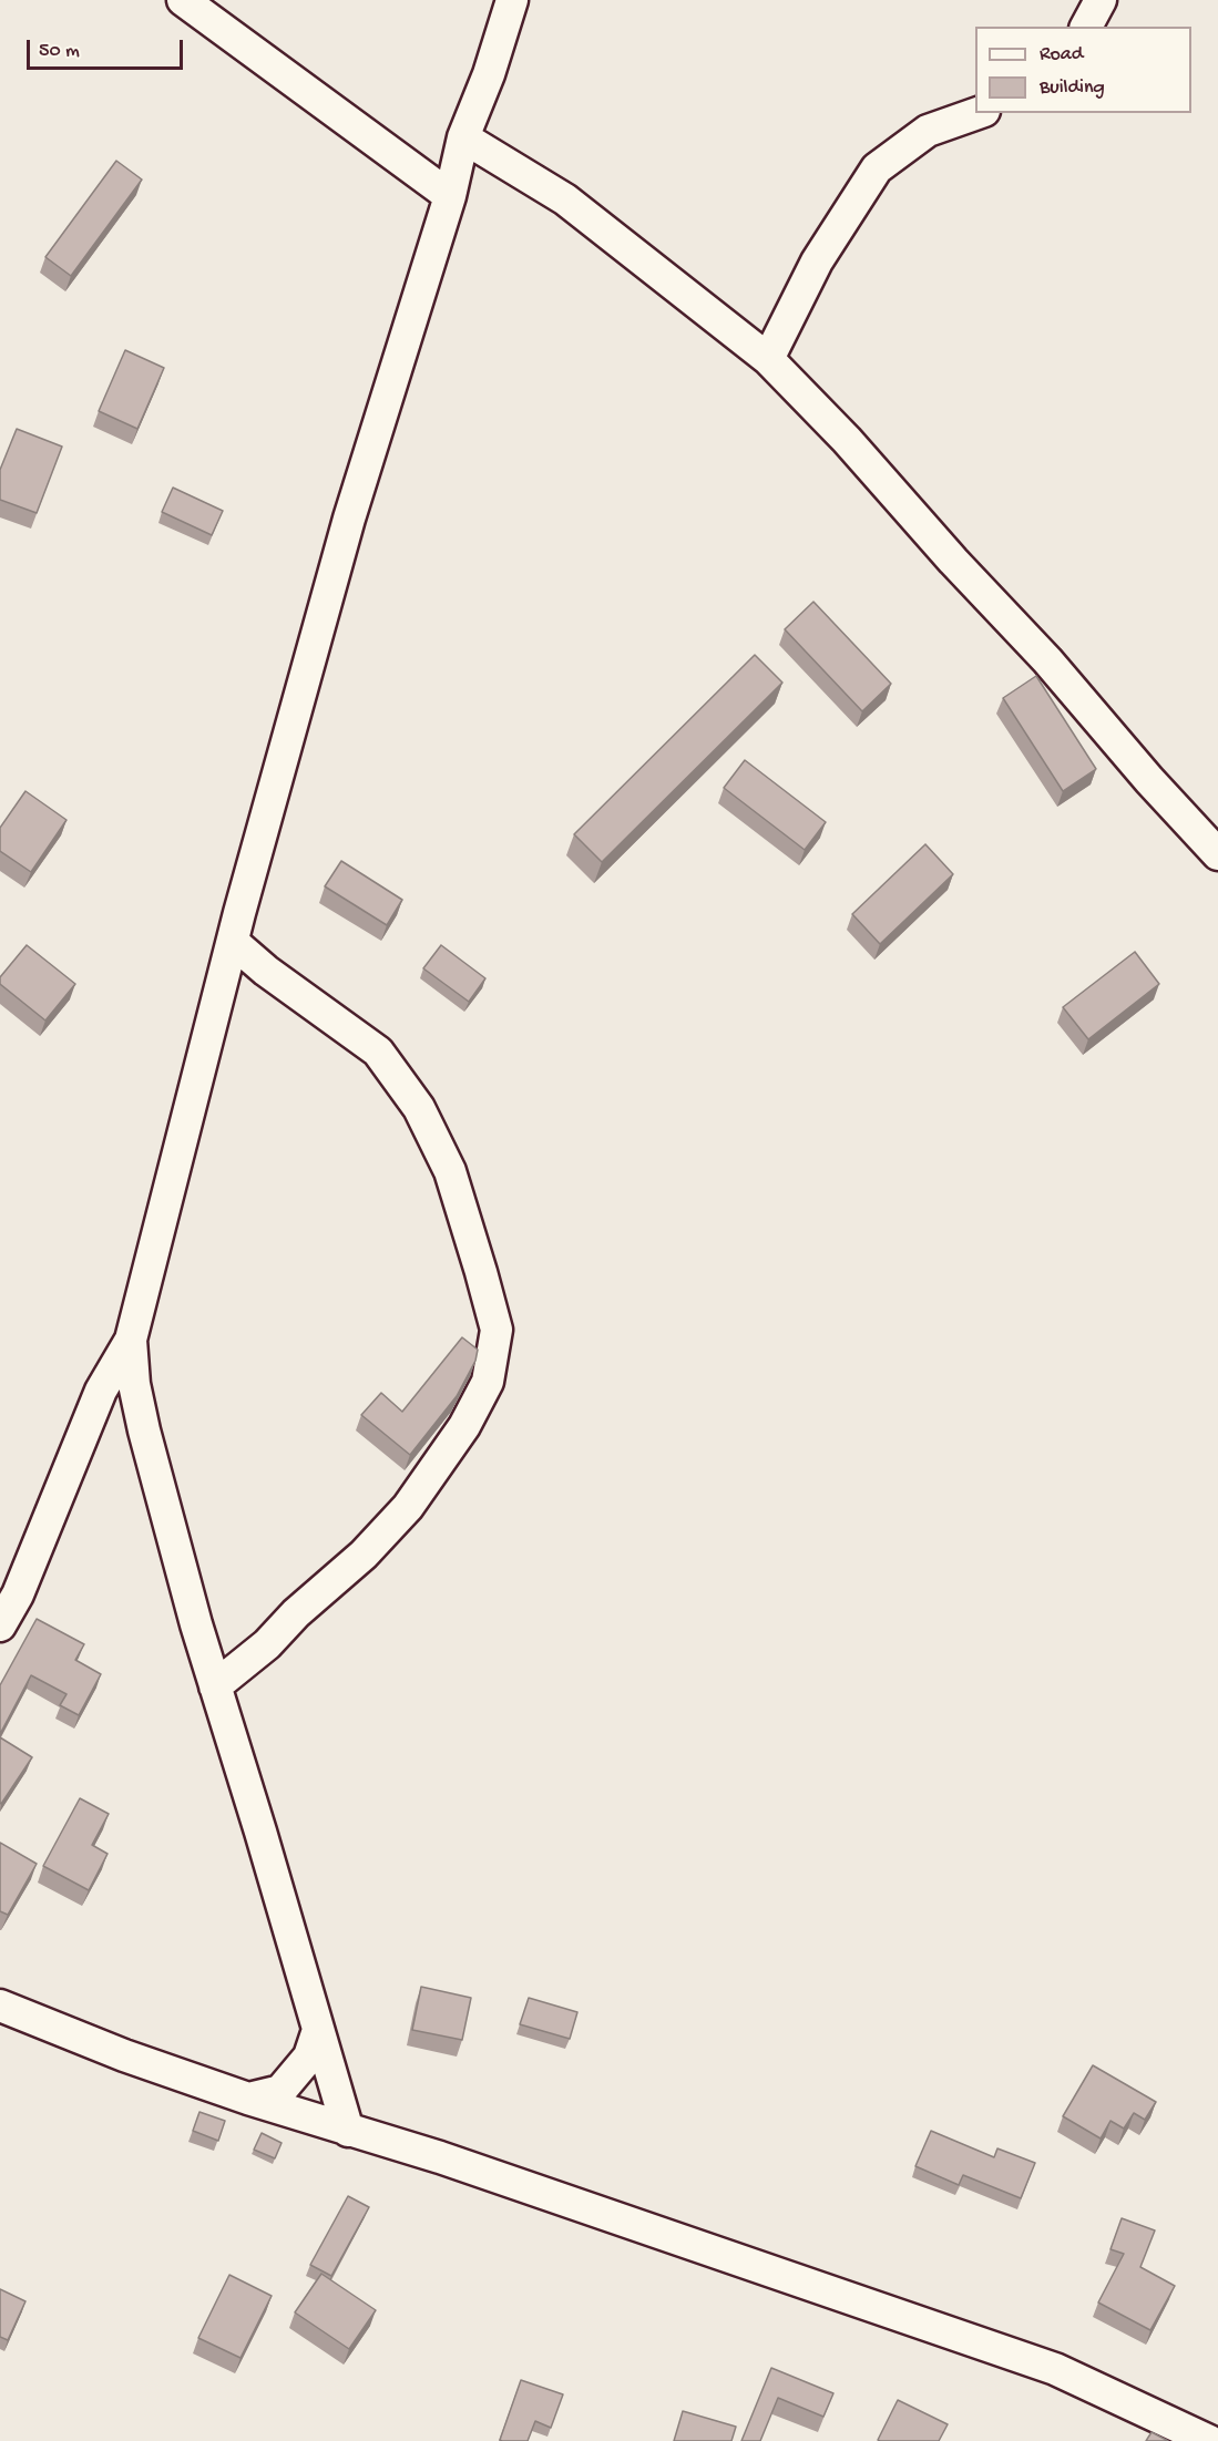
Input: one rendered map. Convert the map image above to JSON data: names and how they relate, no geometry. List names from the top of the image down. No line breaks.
{"legend":["Road","Building"],"scale_bar":"50 m"}
